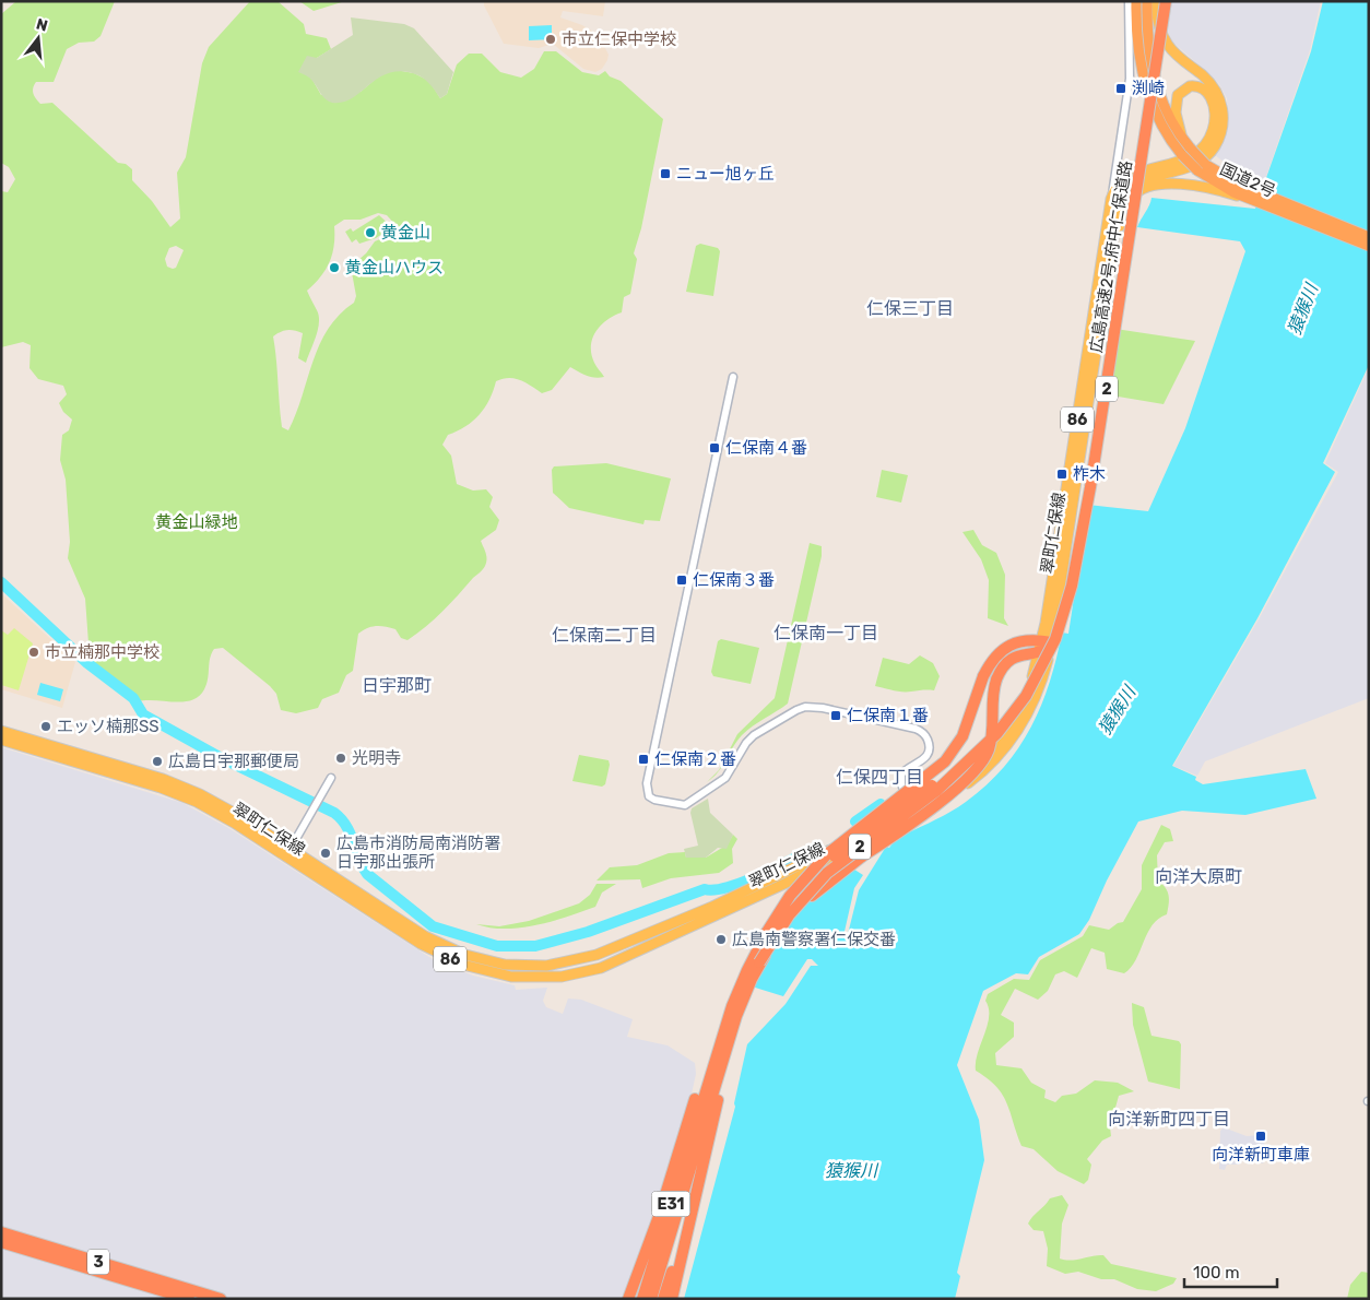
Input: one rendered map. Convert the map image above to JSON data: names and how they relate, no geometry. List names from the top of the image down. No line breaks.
{"streets":{"highway":["国道2号","広島高速2号;府中仁保道路","2","E31","3"],"main road":["86","翠町仁保線"]},"crossings":[["国道2号","翠町仁保線"],["広島高速2号;府中仁保道路","E31"]],"districts":["仁保三丁目","仁保南一丁目","仁保南二丁目","日宇那町","仁保四丁目","向洋大原町","向洋新町四丁目"],"water":["猿猴川"],"parks":["黄金山緑地"],"places":{"other":["市立仁保中学校","黄金山","黄金山ハウス","市立楠那中学校","エッソ楠那SS","光明寺","広島日宇那郵便局","広島市消防局南消防署 日宇那出張所","広島南警察署仁保交番"],"transit":["渕崎","ニュー旭ヶ丘","仁保南４番","柞木","仁保南３番","仁保南１番","仁保南２番","向洋新町車庫"]},"scale_bar":"100 m","north":"top"}
